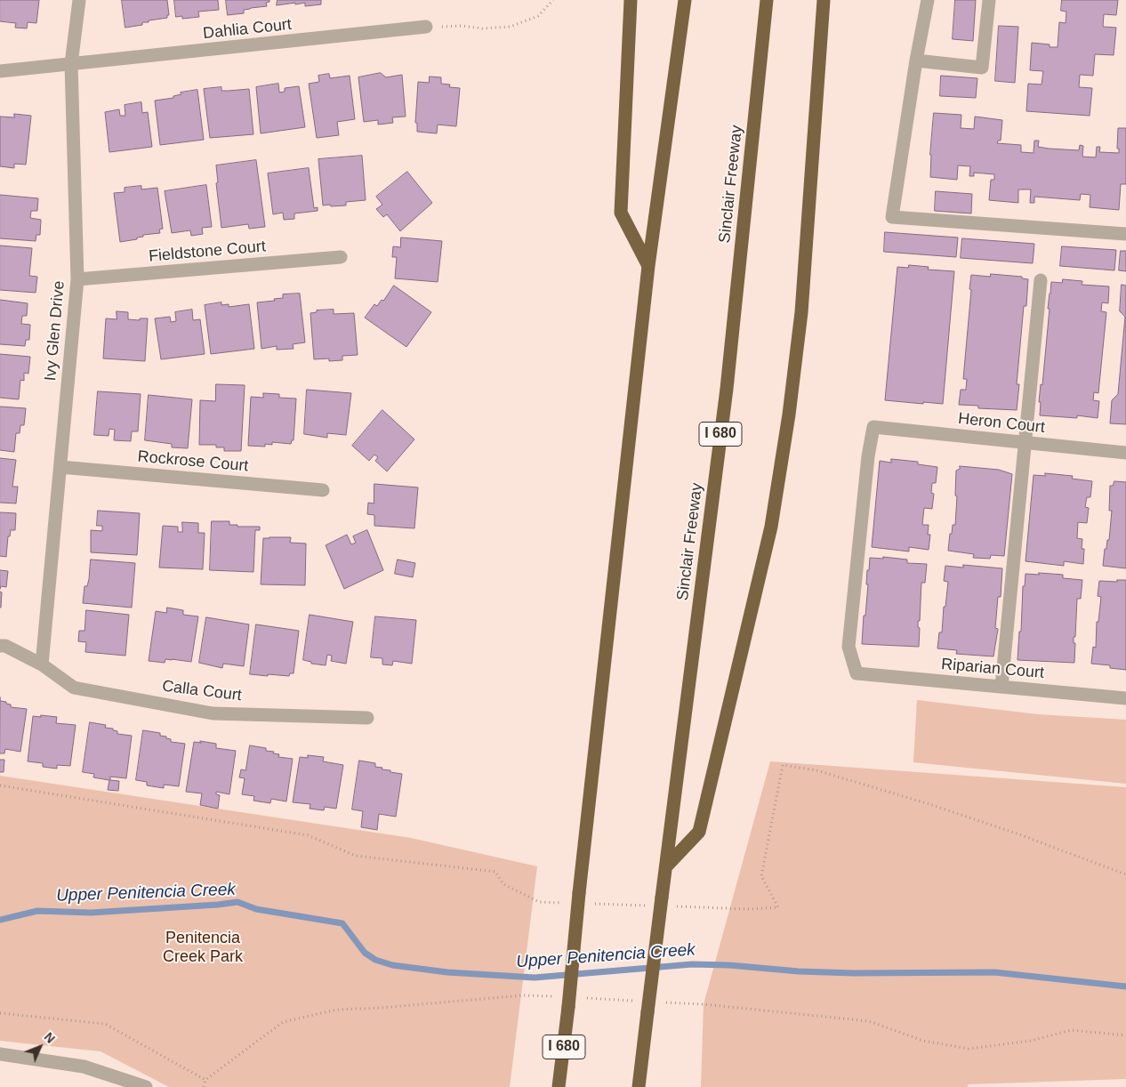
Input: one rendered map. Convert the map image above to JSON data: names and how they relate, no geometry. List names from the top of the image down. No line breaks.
{"streets":{"highway":["Sinclair Freeway","I 680"],"street":["Dahlia Court","Fieldstone Court","Ivy Glen Drive","Heron Court","Rockrose Court","Riparian Court","Calla Court"]},"crossings":[["Dahlia Court","Ivy Glen Drive"],["Fieldstone Court","Ivy Glen Drive"],["Ivy Glen Drive","Rockrose Court"],["Ivy Glen Drive","Calla Court"],["Heron Court","Riparian Court"]],"water":["Upper Penitencia Creek"],"parks":["Penitencia Creek Park"],"north":"top right"}
